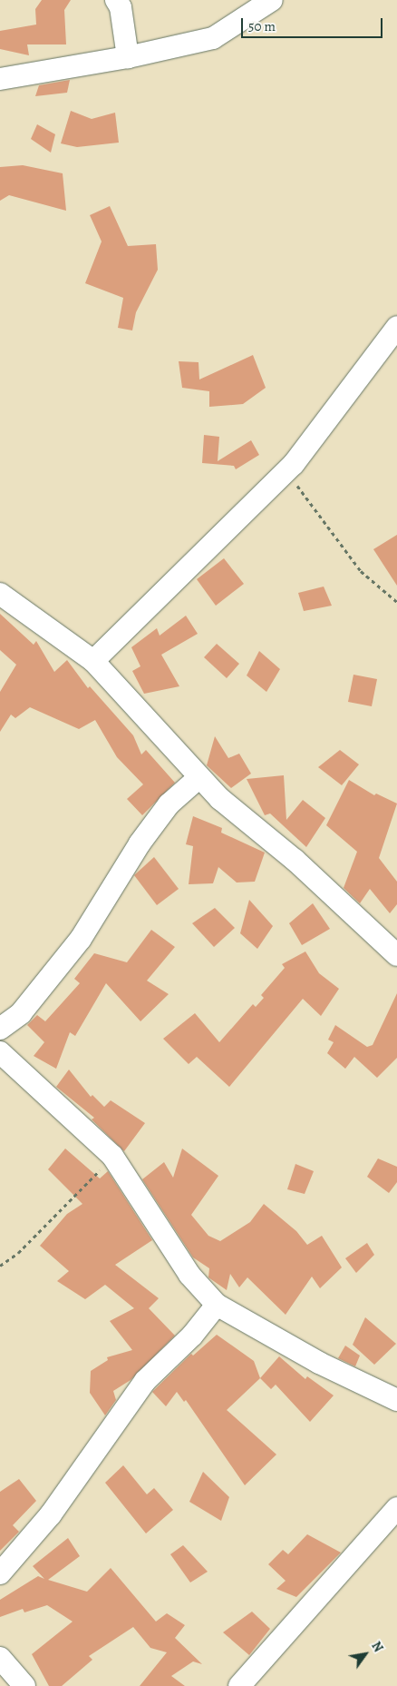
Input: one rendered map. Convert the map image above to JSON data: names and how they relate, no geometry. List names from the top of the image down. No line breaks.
{"scale_bar":"50 m","north":"top right"}
